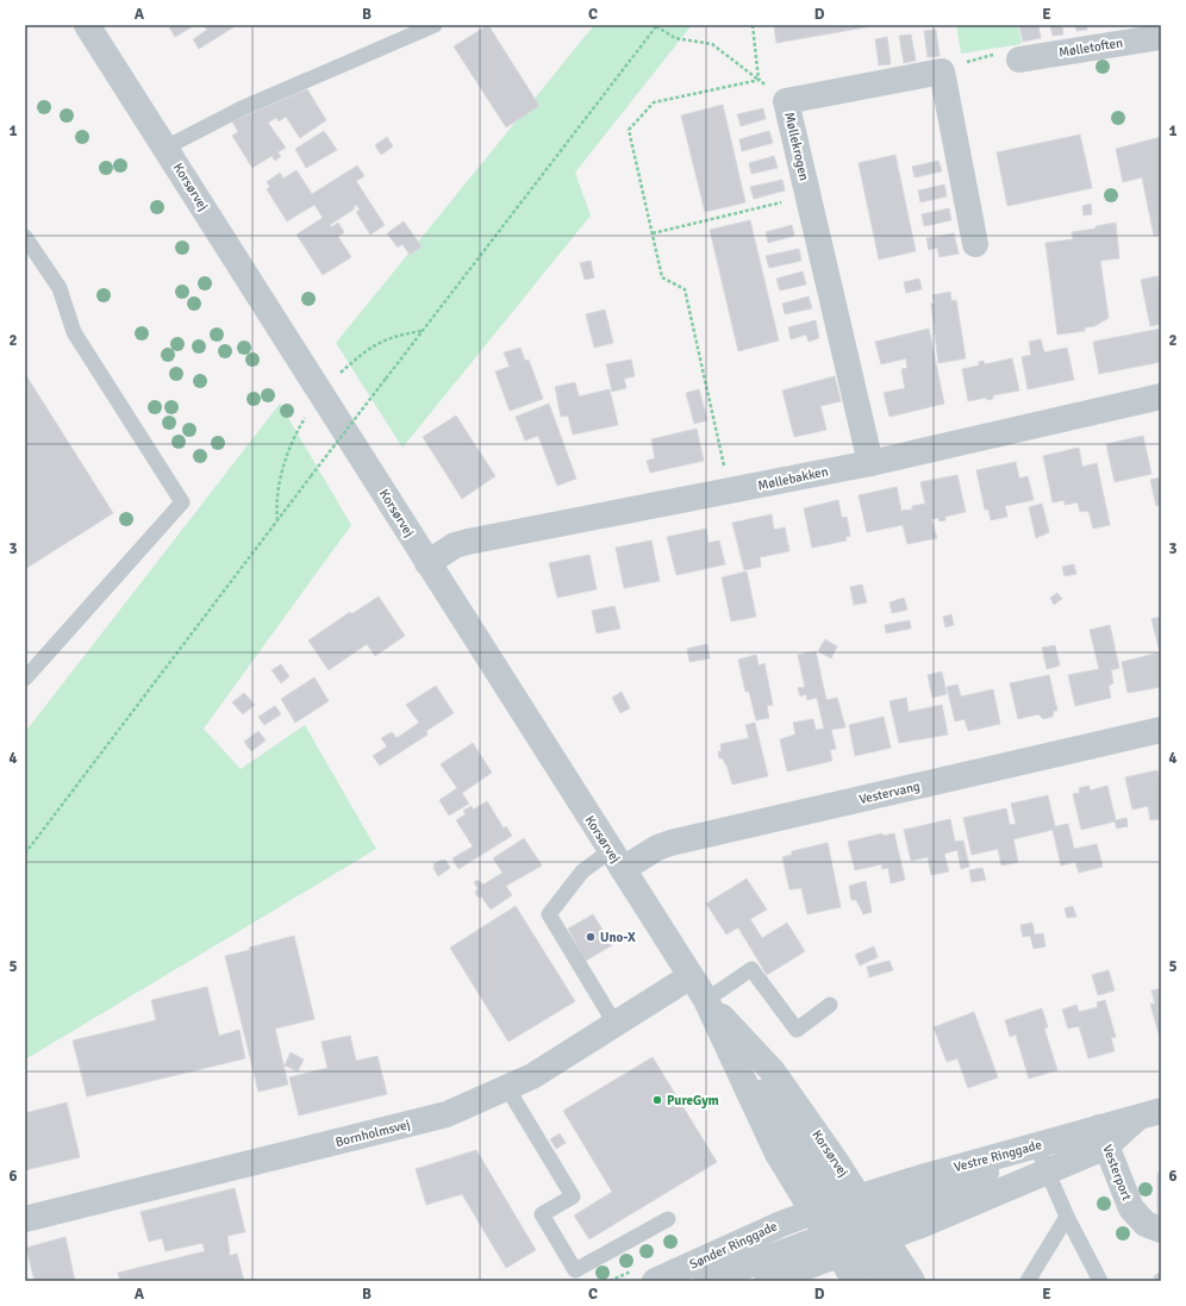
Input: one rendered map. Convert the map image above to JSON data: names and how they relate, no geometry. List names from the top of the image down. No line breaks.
{"streets":{"street":["Mølletoften","Møllekrogen","Korsørvej","Møllebakken","Vestervang","Bornholmsvej","Vestre Ringgade","Vesterport","Sønder Ringgade"]},"crossings":[["Møllekrogen","Møllebakken"],["Korsørvej","Møllebakken"],["Korsørvej","Vestervang"],["Korsørvej","Bornholmsvej"],["Korsørvej","Vestre Ringgade"],["Korsørvej","Sønder Ringgade"],["Vestre Ringgade","Vesterport"],["Vestre Ringgade","Sønder Ringgade"]],"places":["Uno-X","PureGym"],"grid":{"columns":["A","B","C","D","E"],"rows":["1","2","3","4","5","6"]}}
